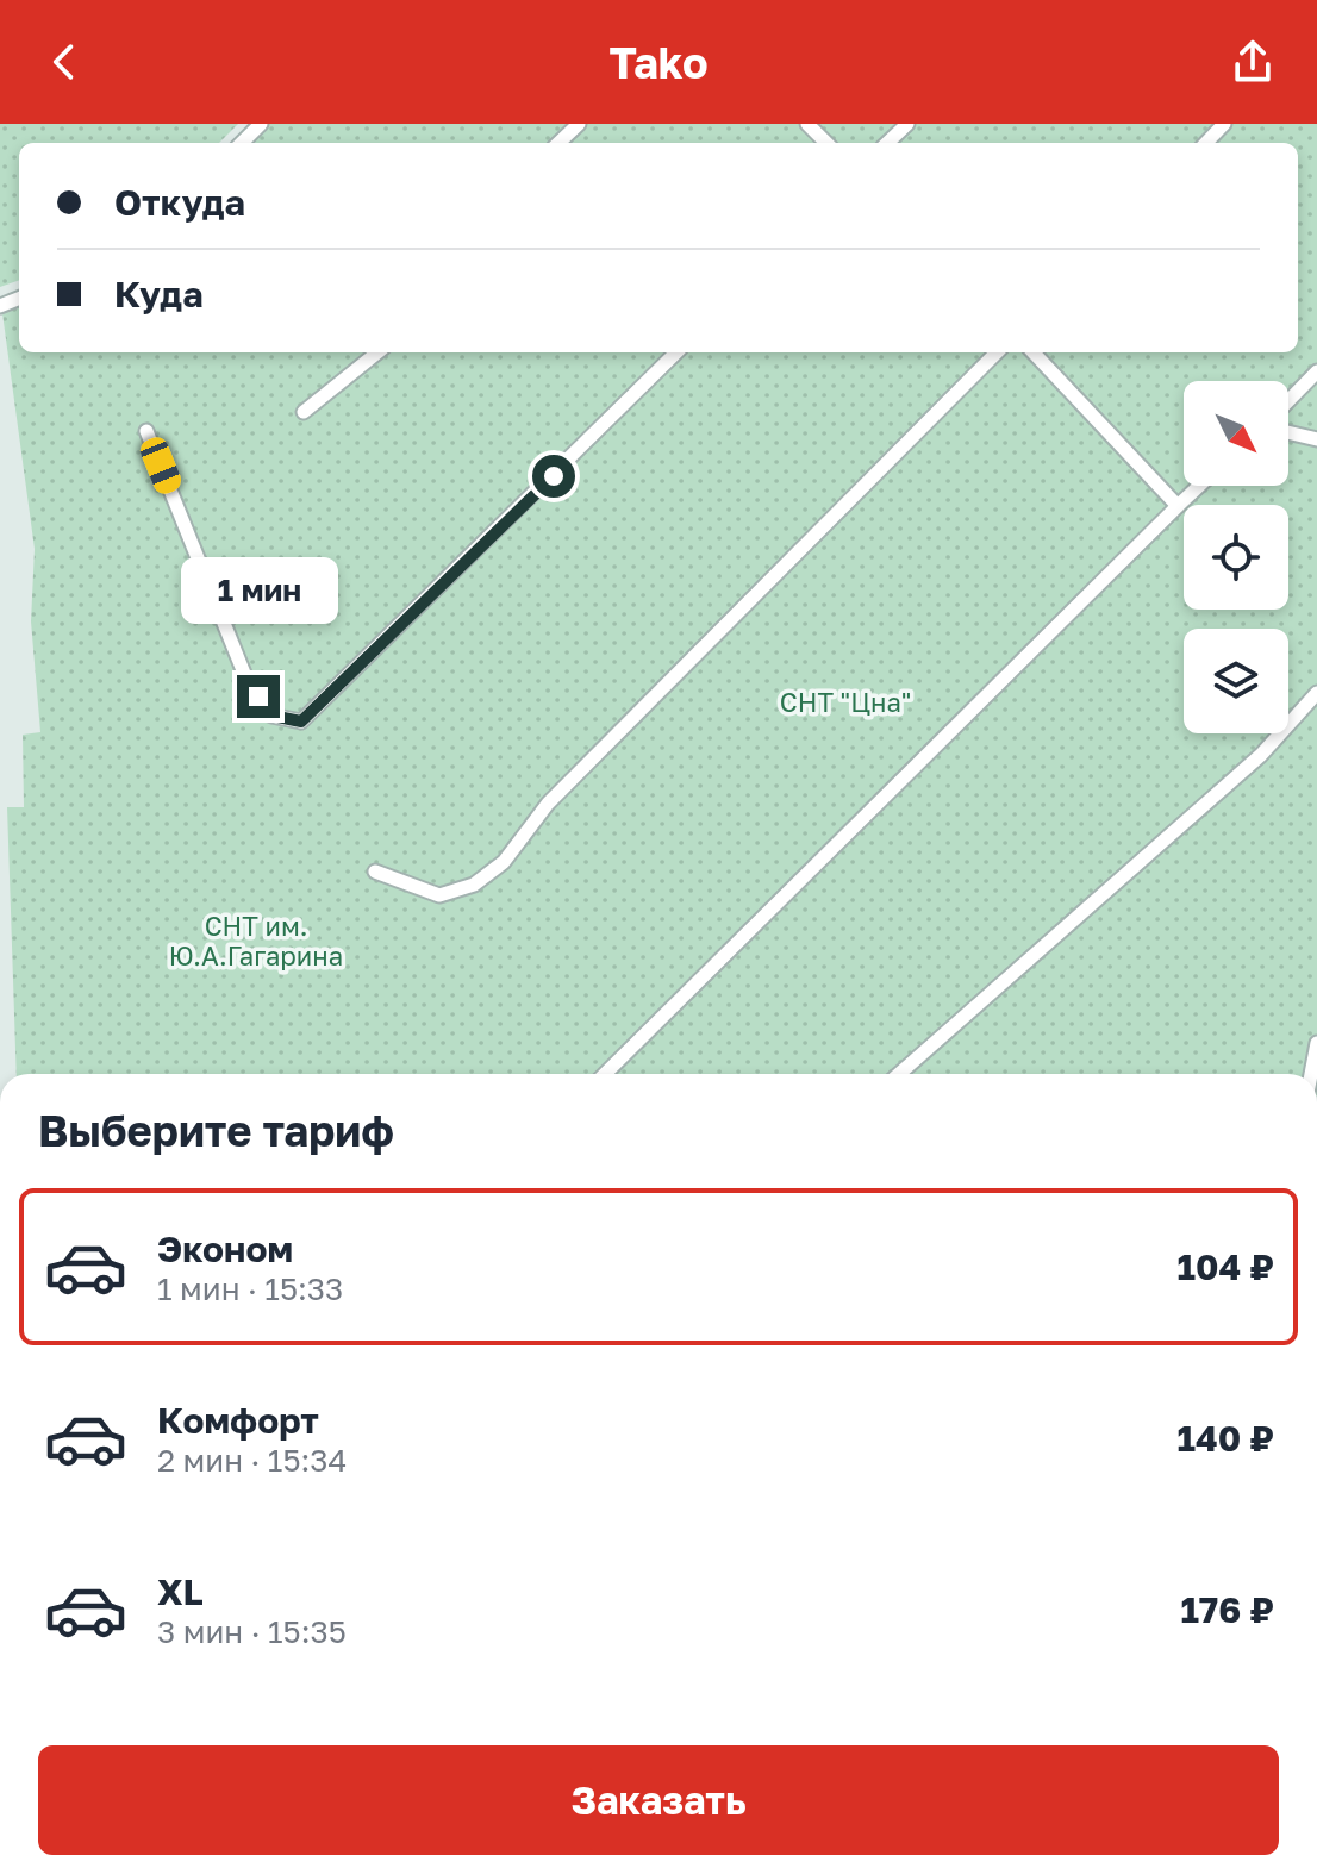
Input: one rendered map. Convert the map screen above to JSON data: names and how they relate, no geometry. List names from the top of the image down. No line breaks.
{"parks":["СНТ \"Цна\"","СНТ им. Ю.А.Гагарина"],"north":"bottom right","page":{"header":"Tako","banner":["Откуда","Куда"],"bubble":"1 мин","heading":"Выберите тариф","list":[{"name":"Эконом","note":"1 мин · 15:33","value":"104 ₽"},{"name":"Комфорт","note":"2 мин · 15:34","value":"140 ₽"},{"name":"XL","note":"3 мин · 15:35","value":"176 ₽"}],"buttons":"Заказать"}}
